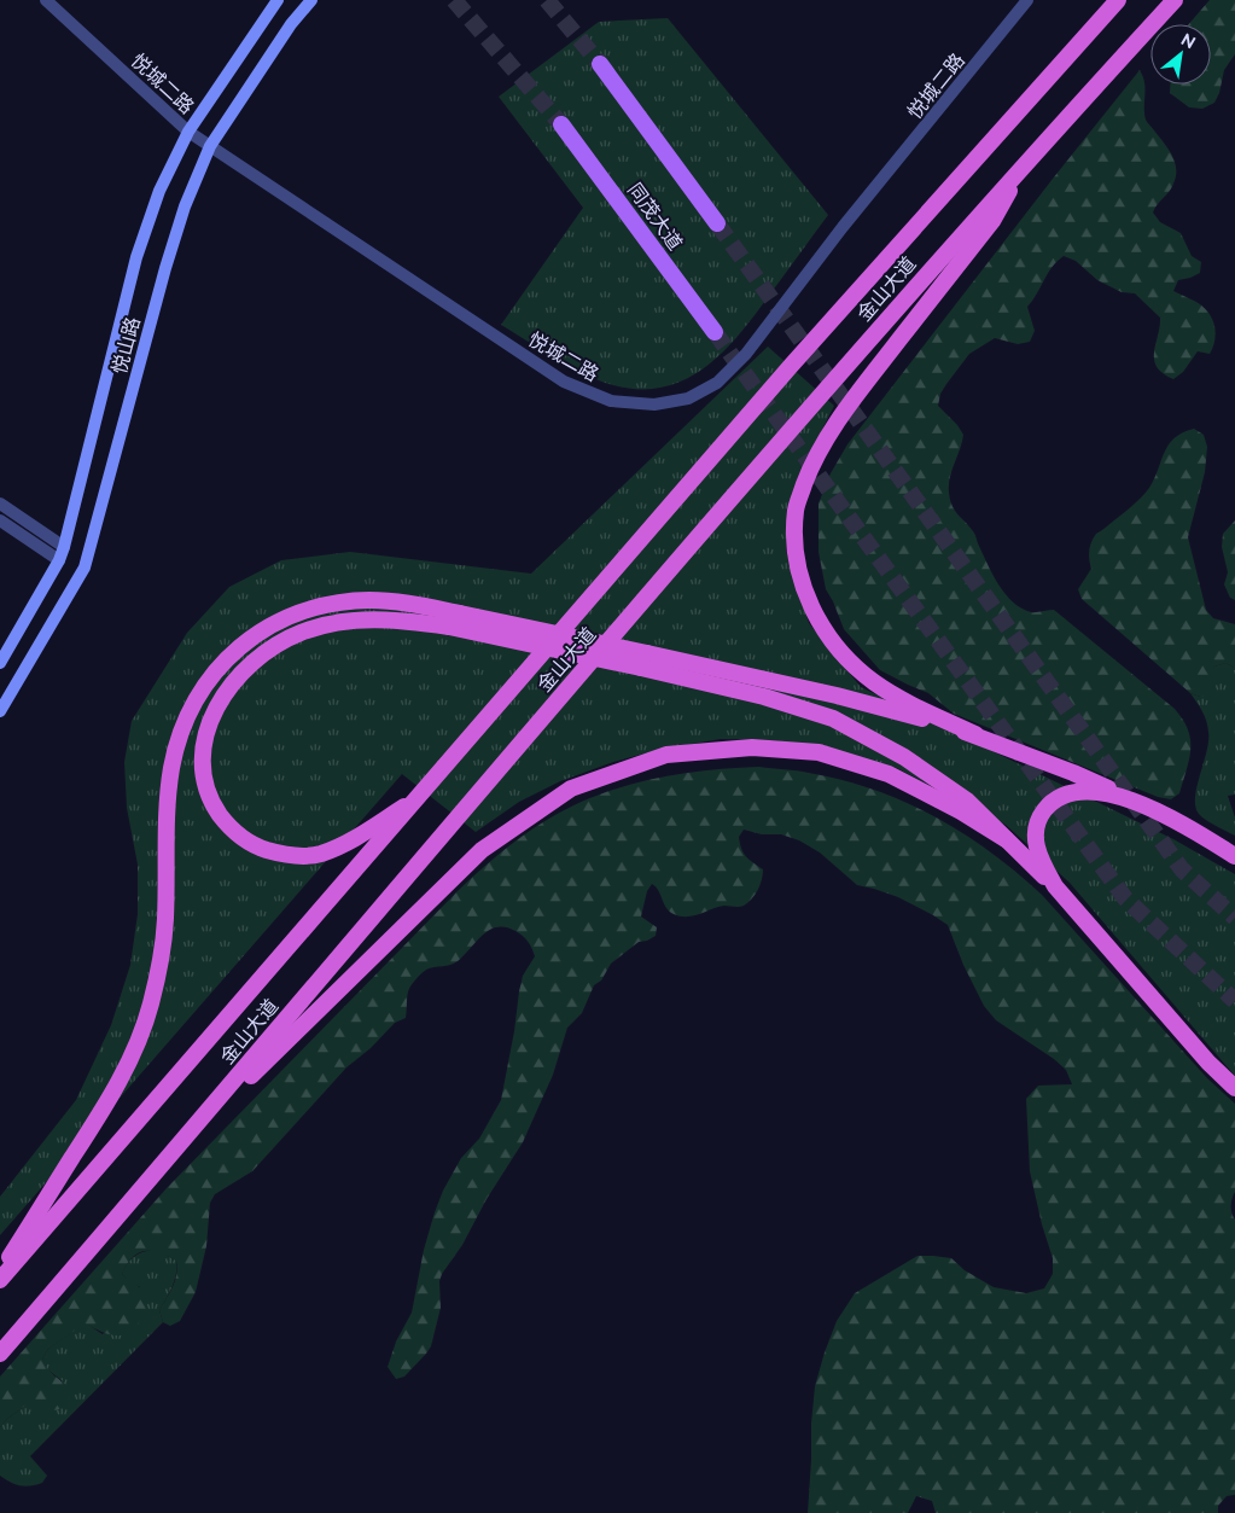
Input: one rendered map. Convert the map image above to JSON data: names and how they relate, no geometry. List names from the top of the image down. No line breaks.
{"streets":{"highway":["金山大道"],"main road":["同茂大道","悦山路"],"street":["悦城二路"]},"crossings":[["悦城二路","悦山路"]],"north":"top right"}
